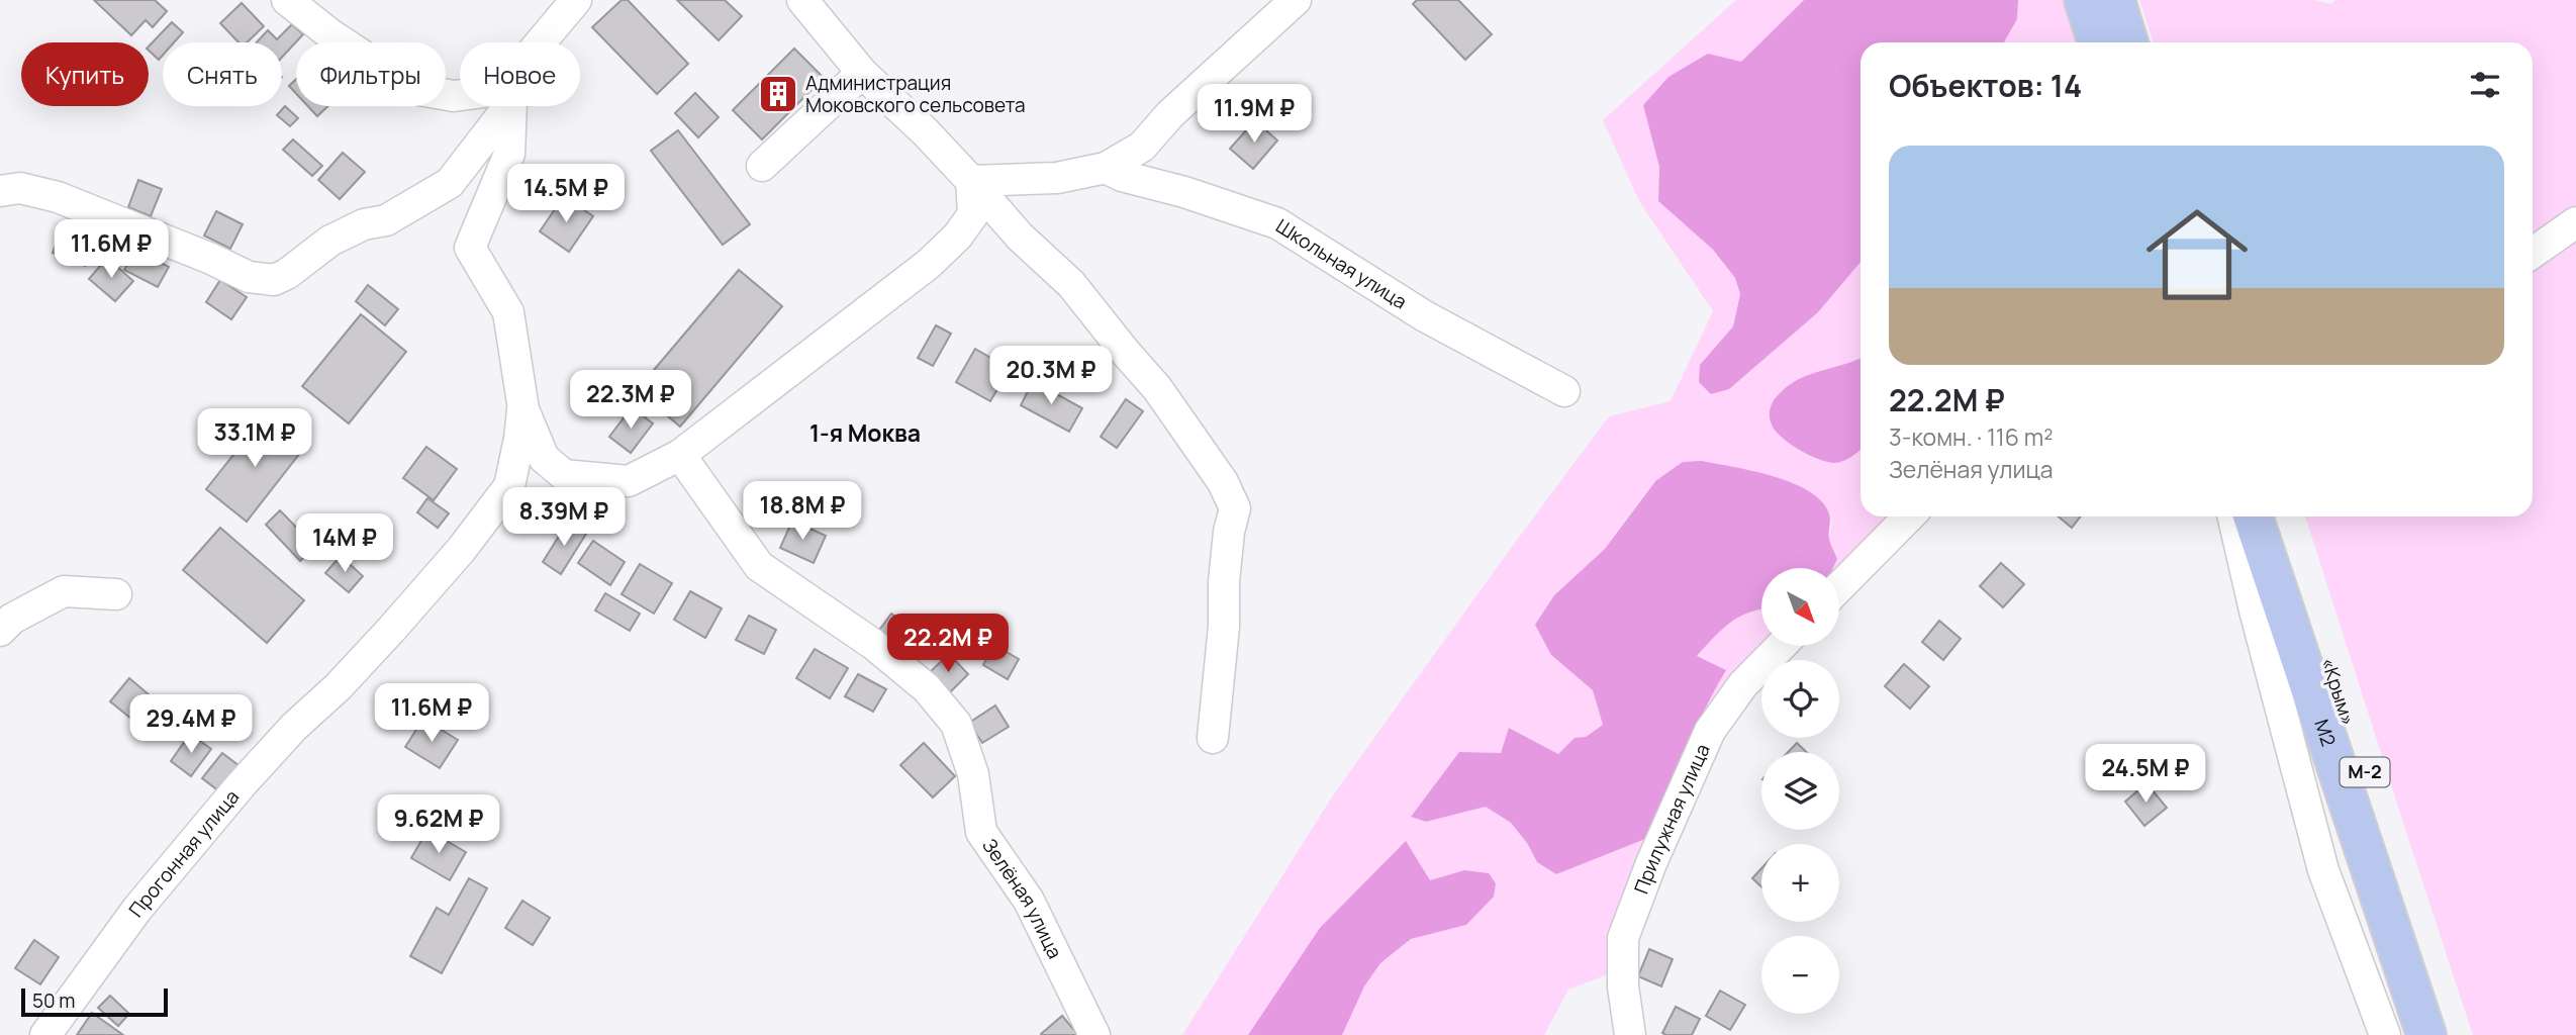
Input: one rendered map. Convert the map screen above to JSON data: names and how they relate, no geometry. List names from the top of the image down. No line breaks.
{"streets":{"highway":["«Крым»","М2","М-2"],"street":["Школьная улица","Прилужная улица","Прогонная улица","Зелёная улица"]},"districts":["1-я Моква"],"places":{"building":["Администрация Моковского сельсовета"]},"scale_bar":"50 m","north":"bottom right","page":{"chip":["Купить","Снять","Фильтры","Новое"],"heading":"Объектов: 14","price":["11.9M ₽","14.5M ₽","11.6M ₽","20.3M ₽","22.3M ₽","33.1M ₽","18.8M ₽","8.39M ₽","14M ₽","22.2M ₽","11.6M ₽","29.4M ₽","24.5M ₽","9.62M ₽"],"list":[{"name":"22.2M ₽","note":"3-комн. · 116 m² · Зелёная улица"}],"map_buttons":["+","−"],"scale":"50 m"}}
